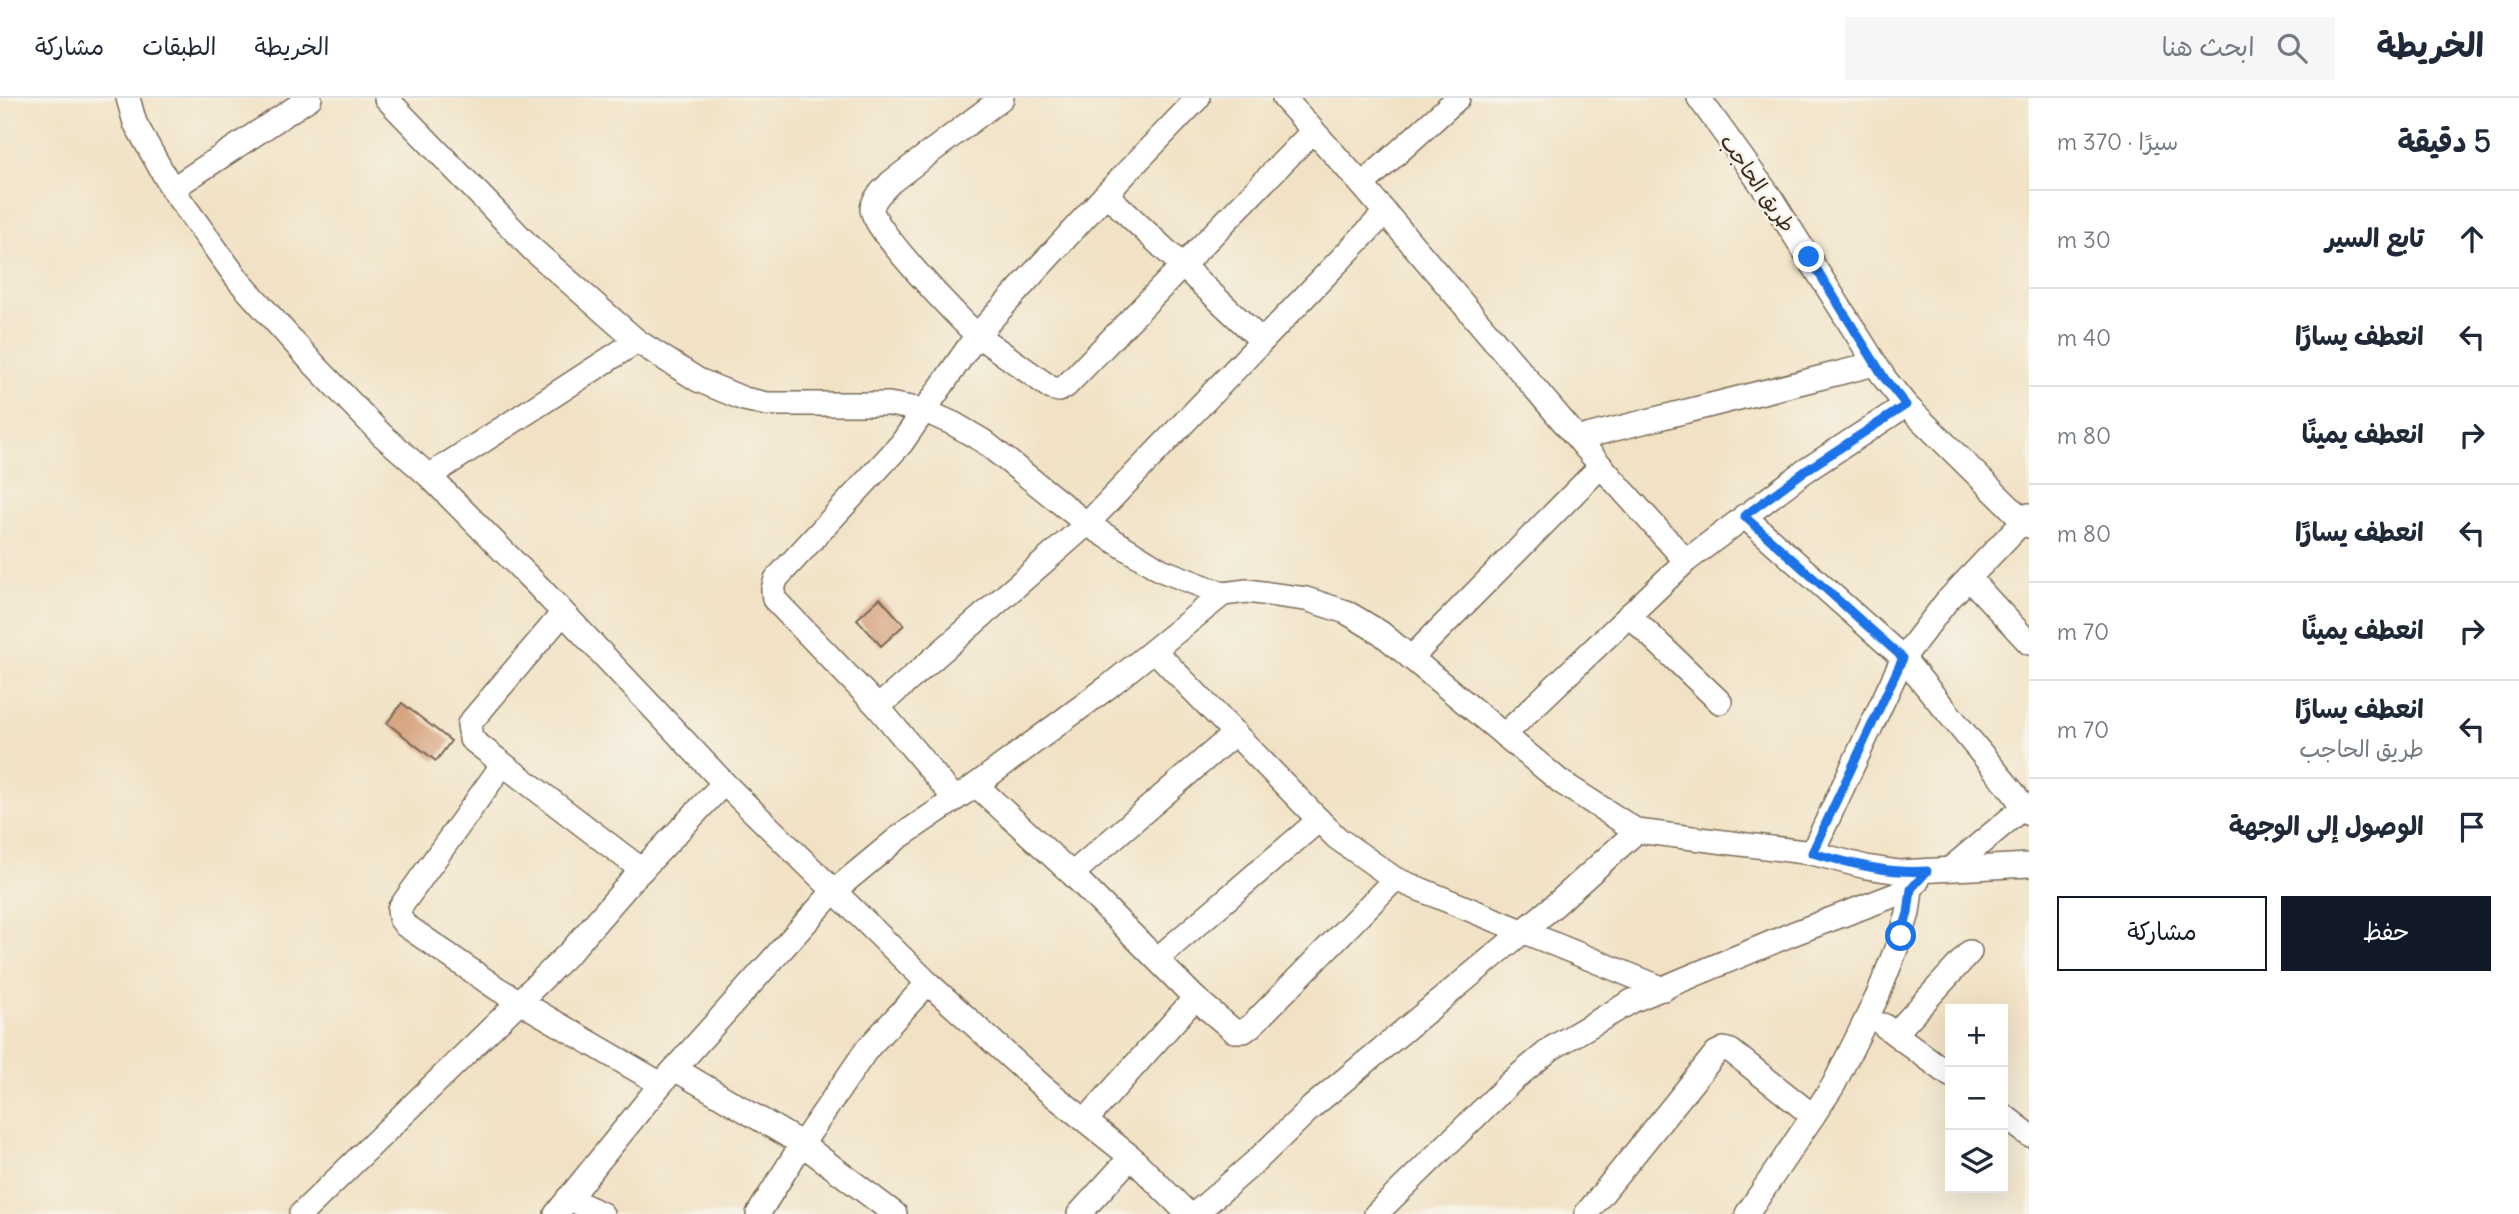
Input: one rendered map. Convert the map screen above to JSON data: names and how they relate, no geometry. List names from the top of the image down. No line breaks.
{"streets":{"street":["طريق الحاجب"]},"page":{"header":"الخريطة","search":"ابحث هنا","nav":["الخريطة","الطبقات","مشاركة"],"heading":["5 دقيقة","سيرًا · 370 m"],"list":[["تابع السير","30 m"],["انعطف يسارًا","40 m"],["انعطف يمينًا","80 m"],["انعطف يسارًا","80 m"],["انعطف يمينًا","70 m"],["انعطف يسارًا","طريق الحاجب","70 m"],"الوصول إلى الوجهة"],"buttons":["حفظ","مشاركة"],"map_buttons":["+","−"]}}
